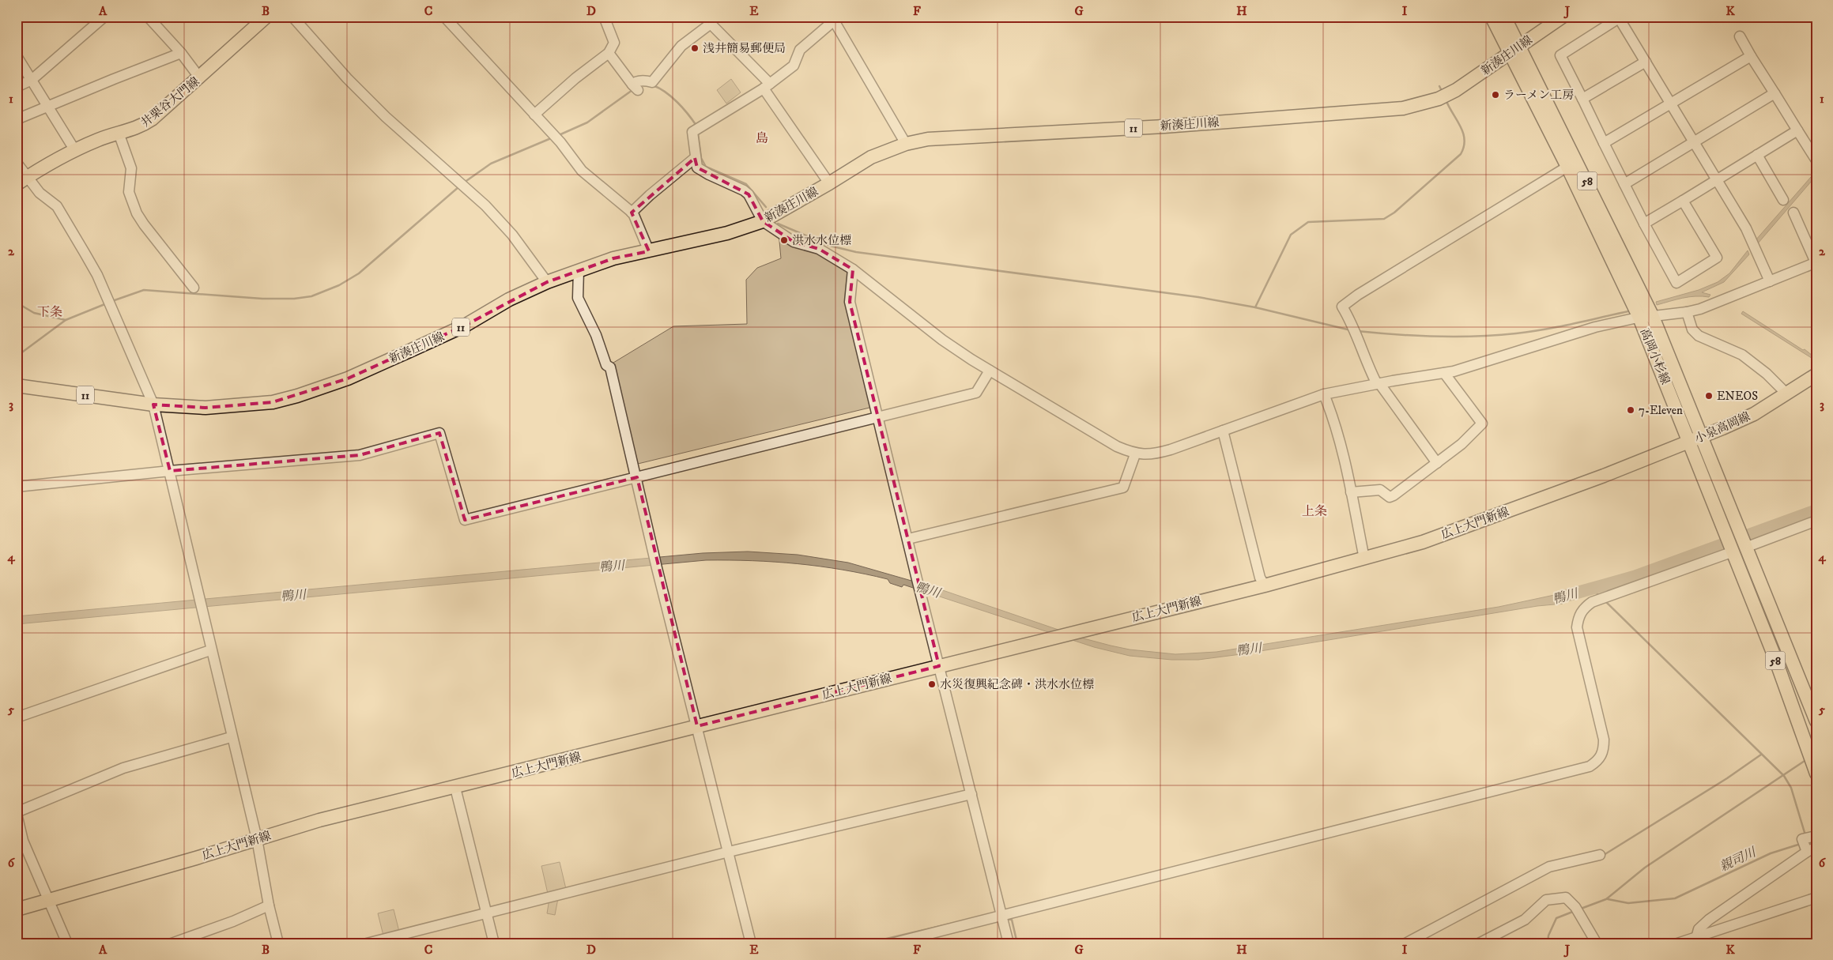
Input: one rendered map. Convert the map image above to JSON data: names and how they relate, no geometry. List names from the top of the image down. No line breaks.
{"streets":{"main road":["新湊庄川線","井栗谷大門線","11","58","高岡小杉線","小泉高岡線","広上大門新線"]},"crossings":[["新湊庄川線","高岡小杉線"],["高岡小杉線","小泉高岡線"],["高岡小杉線","広上大門新線"],["小泉高岡線","広上大門新線"]],"districts":["島","下条","上条"],"water":["鴨川","親司川"],"places":["浅井簡易郵便局","ラーメン工房","洪水水位標","ENEOS","7-Eleven","水災復興紀念碑・洪水水位標"],"grid":{"columns":["A","B","C","D","E","F","G","H","I","J","K"],"rows":["1","2","3","4","5","6"]}}
